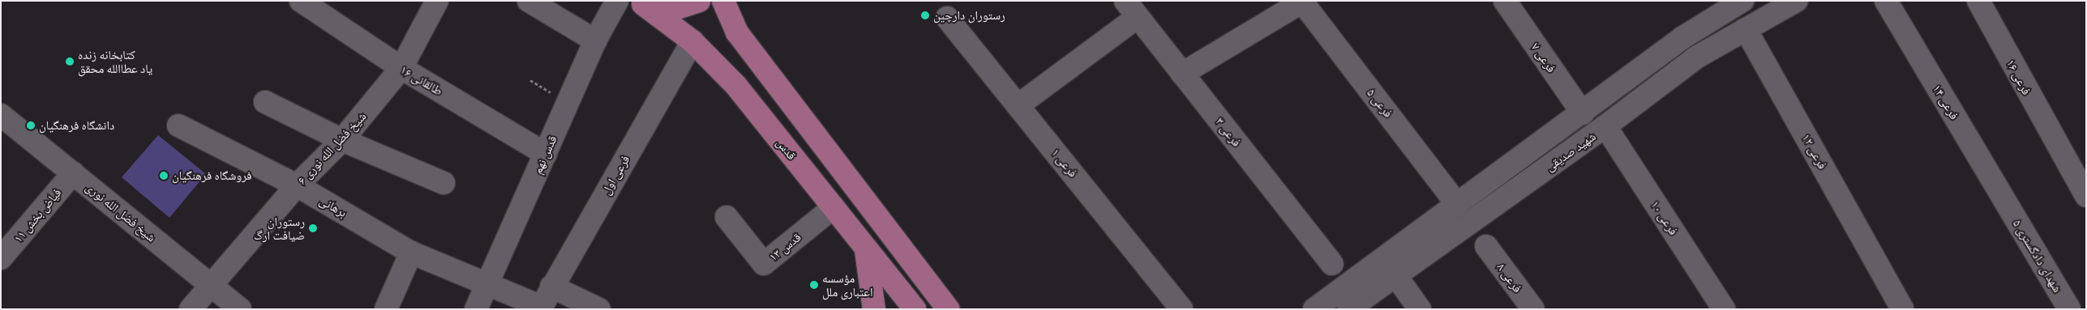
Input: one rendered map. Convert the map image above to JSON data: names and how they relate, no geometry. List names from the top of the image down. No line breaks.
{"streets":{"main road":["قدس"],"street":["فرعی ۷","فرعی ۱۶","طالقانی ۱۶","فرعی ۱۴","فرعی ۵","فرعی ۳","شیخ فضل الله نوری ۶","شهید صدیقی","فرعی ۱۲","قدس نهم","فرعی ۱","فرعی اول","برهانی","شیخ فضل الله نوری","فیاض بخش ۱۱","فرعی ۱۰","قدس ۱۳","شهدای دادگستری ۵","فرعی ۸"]},"crossings":[["فرعی ۷","شهید صدیقی"],["طالقانی ۱۶","شیخ فضل الله نوری ۶"],["طالقانی ۱۶","قدس نهم"],["فرعی ۱۴","شهدای دادگستری ۵"],["فرعی ۵","شهید صدیقی"],["شیخ فضل الله نوری ۶","برهانی"],["شیخ فضل الله نوری ۶","شیخ فضل الله نوری"],["قدس","فرعی اول"],["قدس","قدس ۱۳"],["شهید صدیقی","فرعی ۱۲"],["شهید صدیقی","فرعی ۱۰"],["قدس نهم","برهانی"],["فرعی اول","برهانی"],["شیخ فضل الله نوری","فیاض بخش ۱۱"]],"places":["رستوران دارچین","کتابخانه زنده یاد عطاالله محقق","دانشگاه فرهنگیان","فروشگاه فرهنگیان","رستوران ضیافت ارگ","مؤسسه اعتباری ملل"]}
